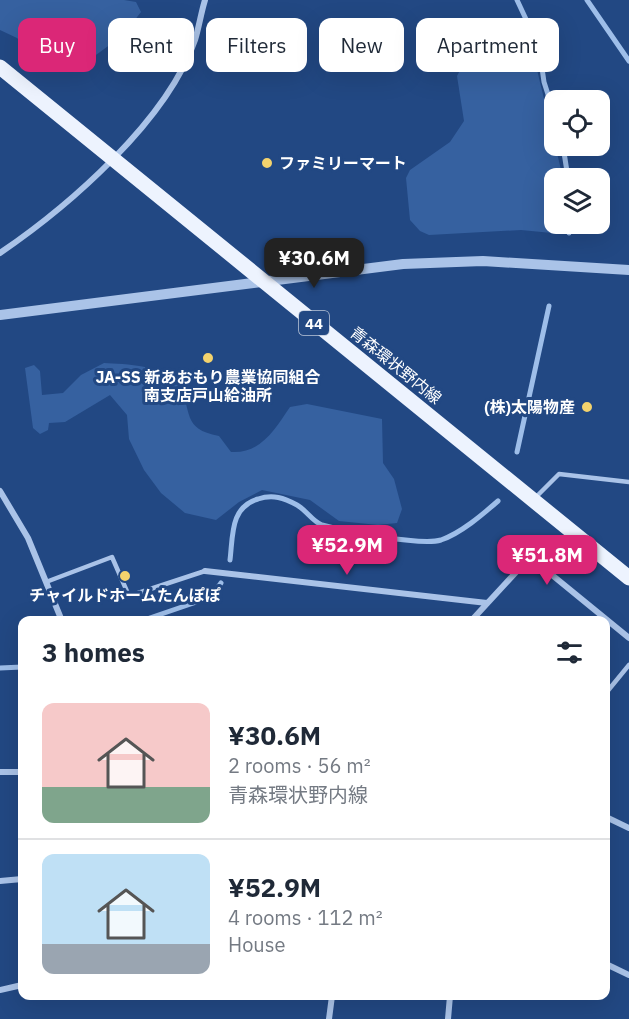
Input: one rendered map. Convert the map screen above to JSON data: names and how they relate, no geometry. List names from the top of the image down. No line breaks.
{"streets":{"main road":["44","青森環状野内線"]},"places":["ファミリーマート","JA-SS 新あおもり農業協同組合 南支店戸山給油所","(株)太陽物産","チャイルドホームたんぽぽ"],"page":{"chip":["Buy","Rent","Filters","New","Apartment"],"price":["¥30.6M","¥52.9M","¥51.8M"],"heading":"3 homes","list":[{"name":"¥30.6M","note":"2 rooms · 56 m² · 青森環状野内線"},{"name":"¥52.9M","note":"4 rooms · 112 m² · House"}]}}
